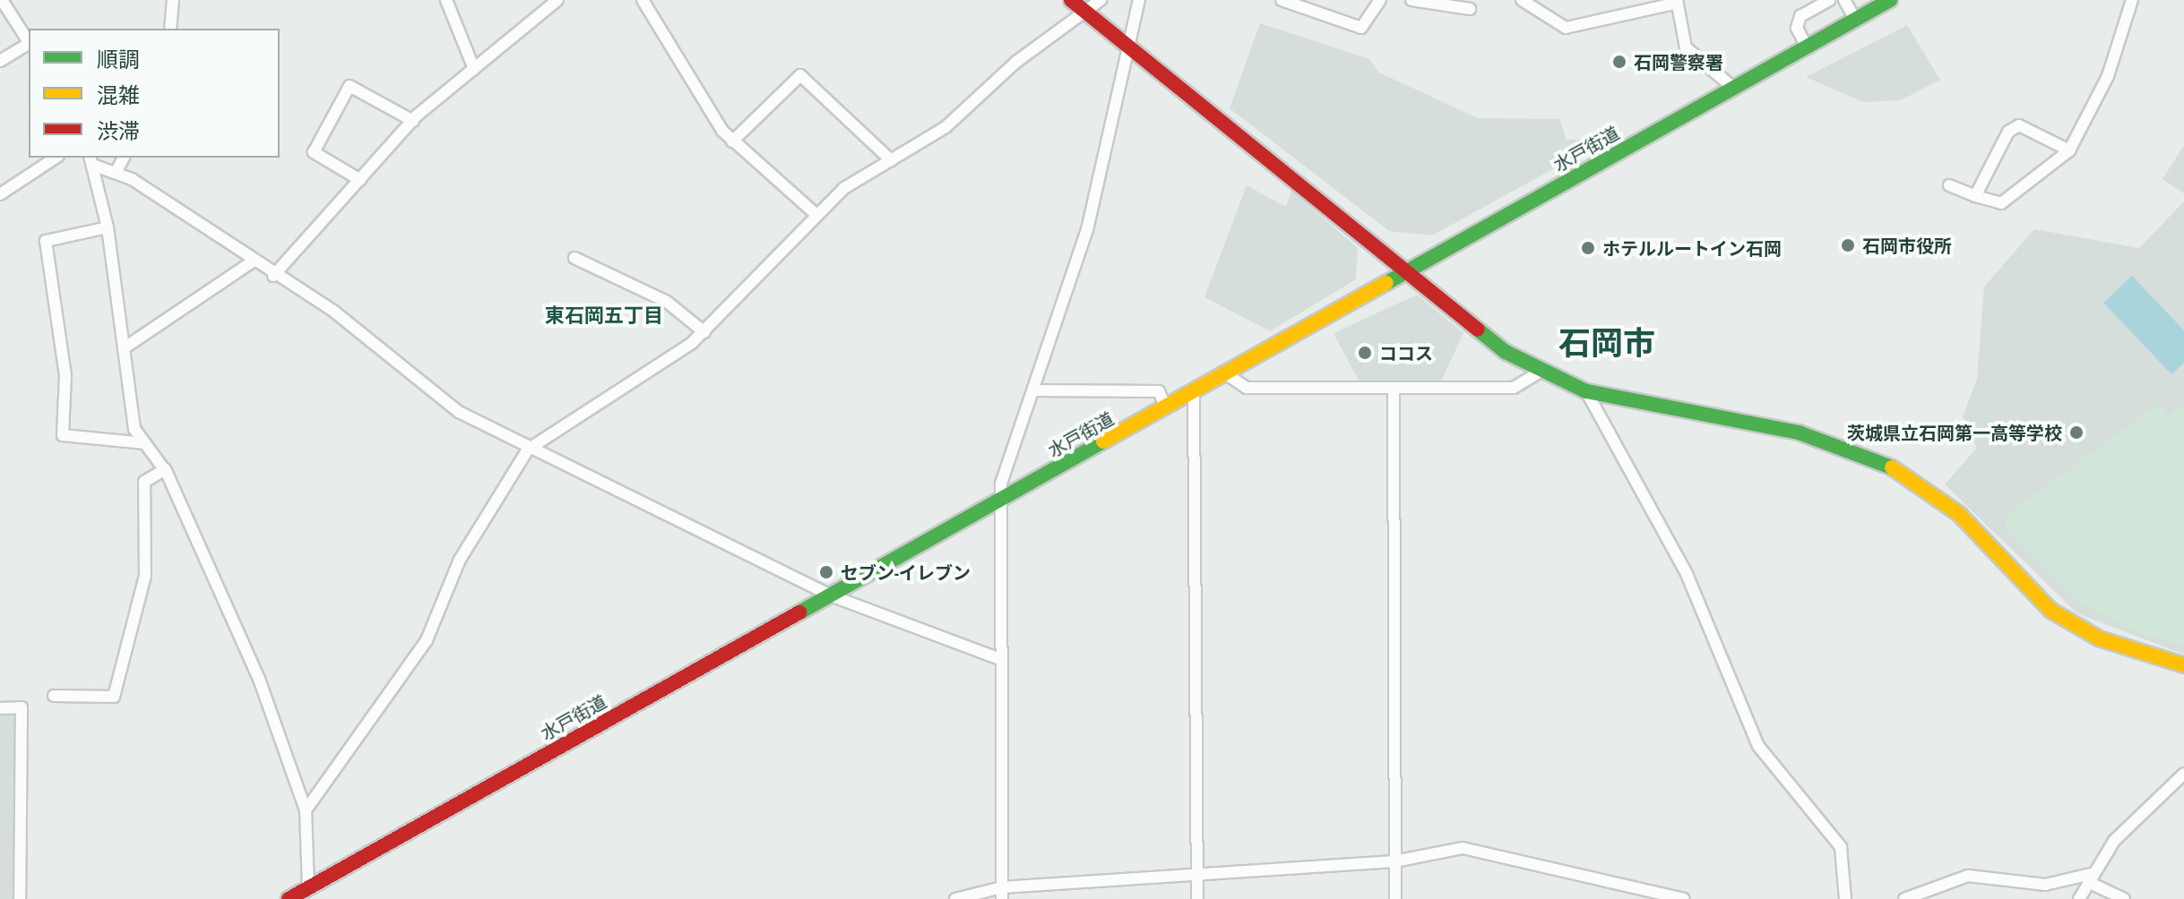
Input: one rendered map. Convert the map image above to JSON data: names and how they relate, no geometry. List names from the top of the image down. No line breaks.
{"streets":{"main road":["水戸街道"]},"districts":["東石岡五丁目","石岡市"],"places":["石岡警察署","石岡市役所","ホテルルートイン石岡","ココス","茨城県立石岡第一高等学校","セブン-イレブン"],"legend":["順調","混雑","渋滞"]}
